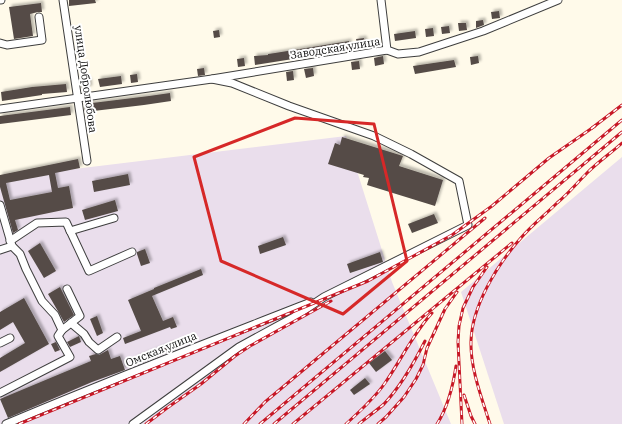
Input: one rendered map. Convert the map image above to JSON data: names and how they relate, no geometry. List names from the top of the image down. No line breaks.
{"streets":{"street":["Заводская улица","улица Добролюбова","Омская улица"]},"crossings":[["Заводская улица","улица Добролюбова"],["Заводская улица","Омская улица"]]}
